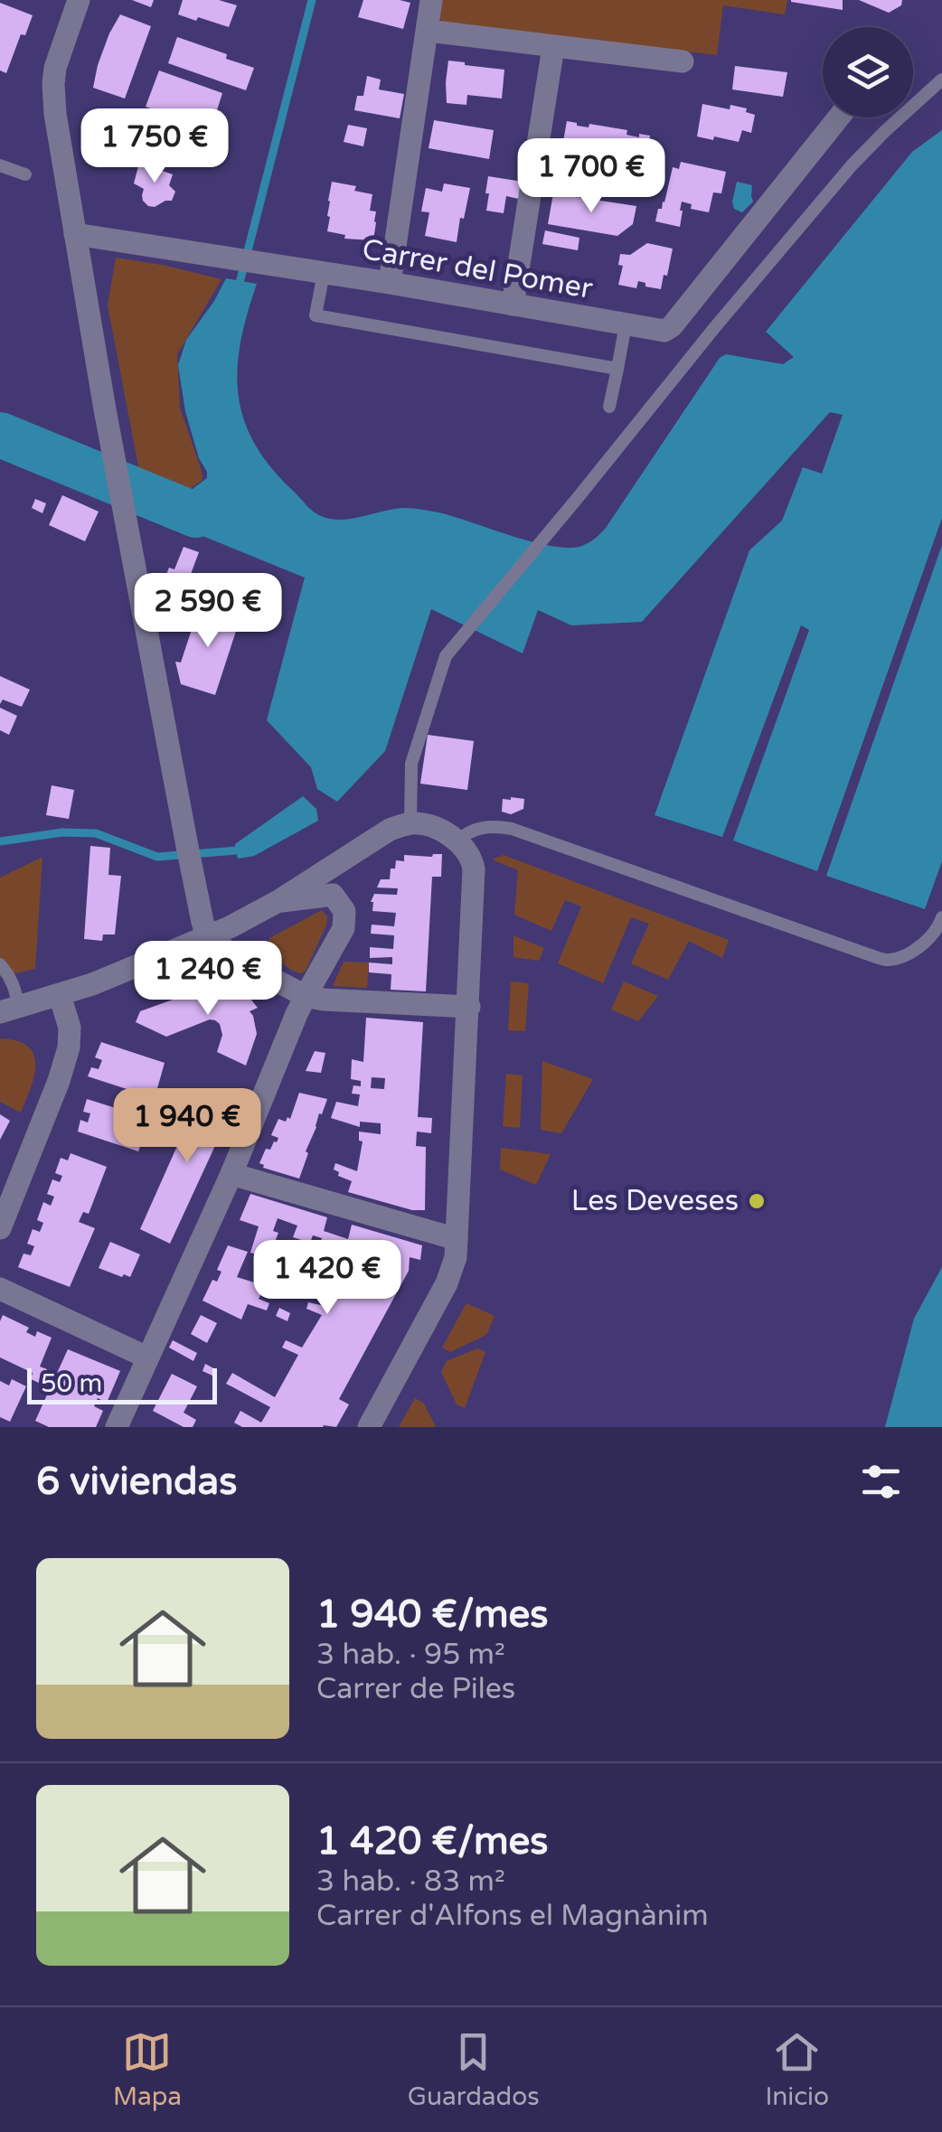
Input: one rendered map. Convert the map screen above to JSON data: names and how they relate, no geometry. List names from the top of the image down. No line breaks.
{"streets":{"street":["Carrer del Pomer"]},"places":["Les Deveses"],"scale_bar":"50 m","page":{"price":["1 750 €","1 700 €","2 590 €","1 240 €","1 940 €","1 420 €"],"scale":"50 m","heading":"6 viviendas","list":[{"name":"1 940 €/mes","note":"3 hab. · 95 m² · Carrer de Piles"},{"name":"1 420 €/mes","note":"3 hab. · 83 m² · Carrer d'Alfons el Magnànim"}],"tabs":["Mapa","Guardados","Inicio"]}}
